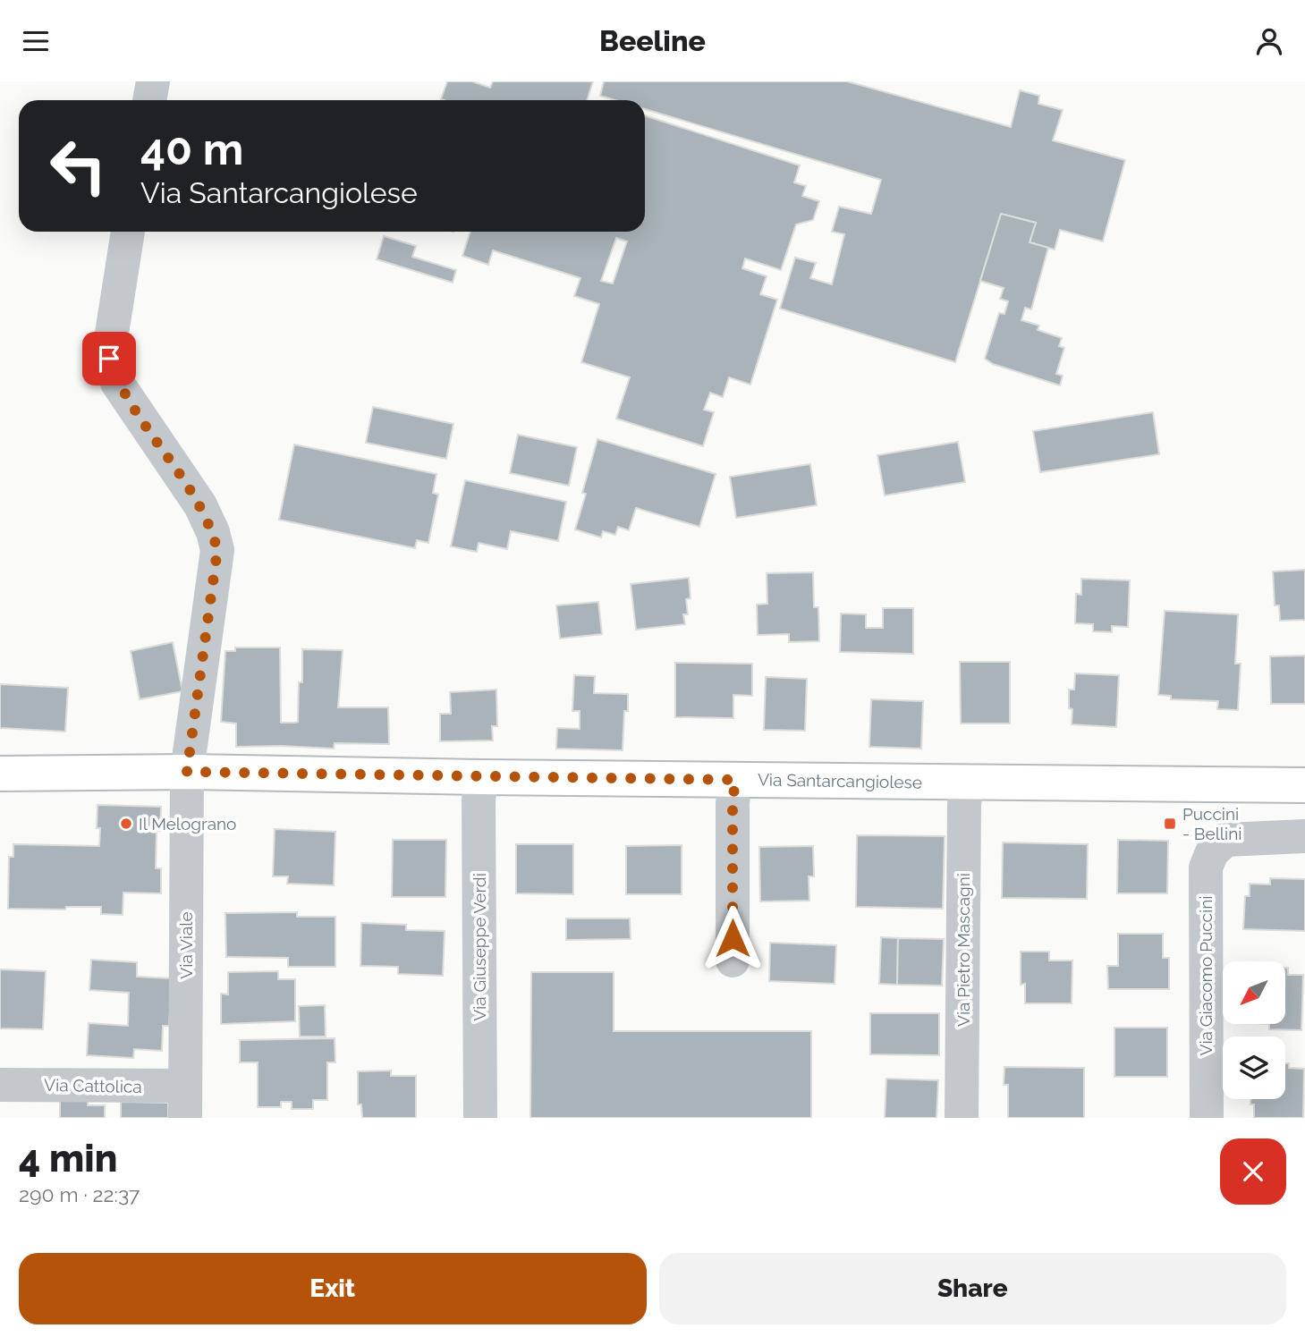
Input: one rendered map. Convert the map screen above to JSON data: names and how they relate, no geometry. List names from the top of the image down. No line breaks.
{"streets":{"main road":["Via Santarcangiolese"],"street":["Via Viale","Via Giuseppe Verdi","Via Pietro Mascagni","Via Giacomo Puccini","Via Cattolica"]},"crossings":[["Via Santarcangiolese","Via Viale"],["Via Santarcangiolese","Via Giuseppe Verdi"],["Via Santarcangiolese","Via Pietro Mascagni"],["Via Viale","Via Cattolica"]],"places":{"other":["Il Melograno"],"transit":["Puccini - Bellini"]},"north":"bottom left","page":{"header":"Beeline","turn":["40 m","Via Santarcangiolese"],"heading":["4 min","290 m · 22:37"],"buttons":["Exit","Share"]}}
